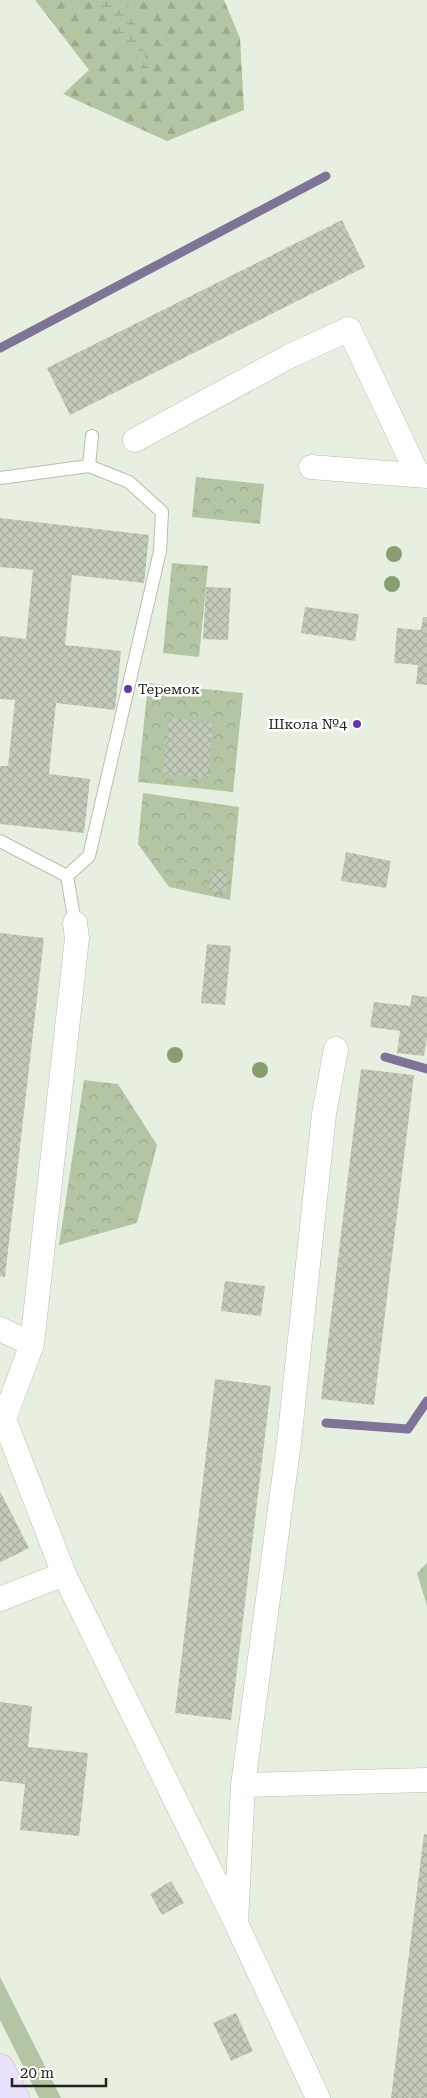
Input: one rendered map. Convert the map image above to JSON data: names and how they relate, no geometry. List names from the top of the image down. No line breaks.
{"places":["Теремок","Школа №4"],"scale_bar":"20 m"}
